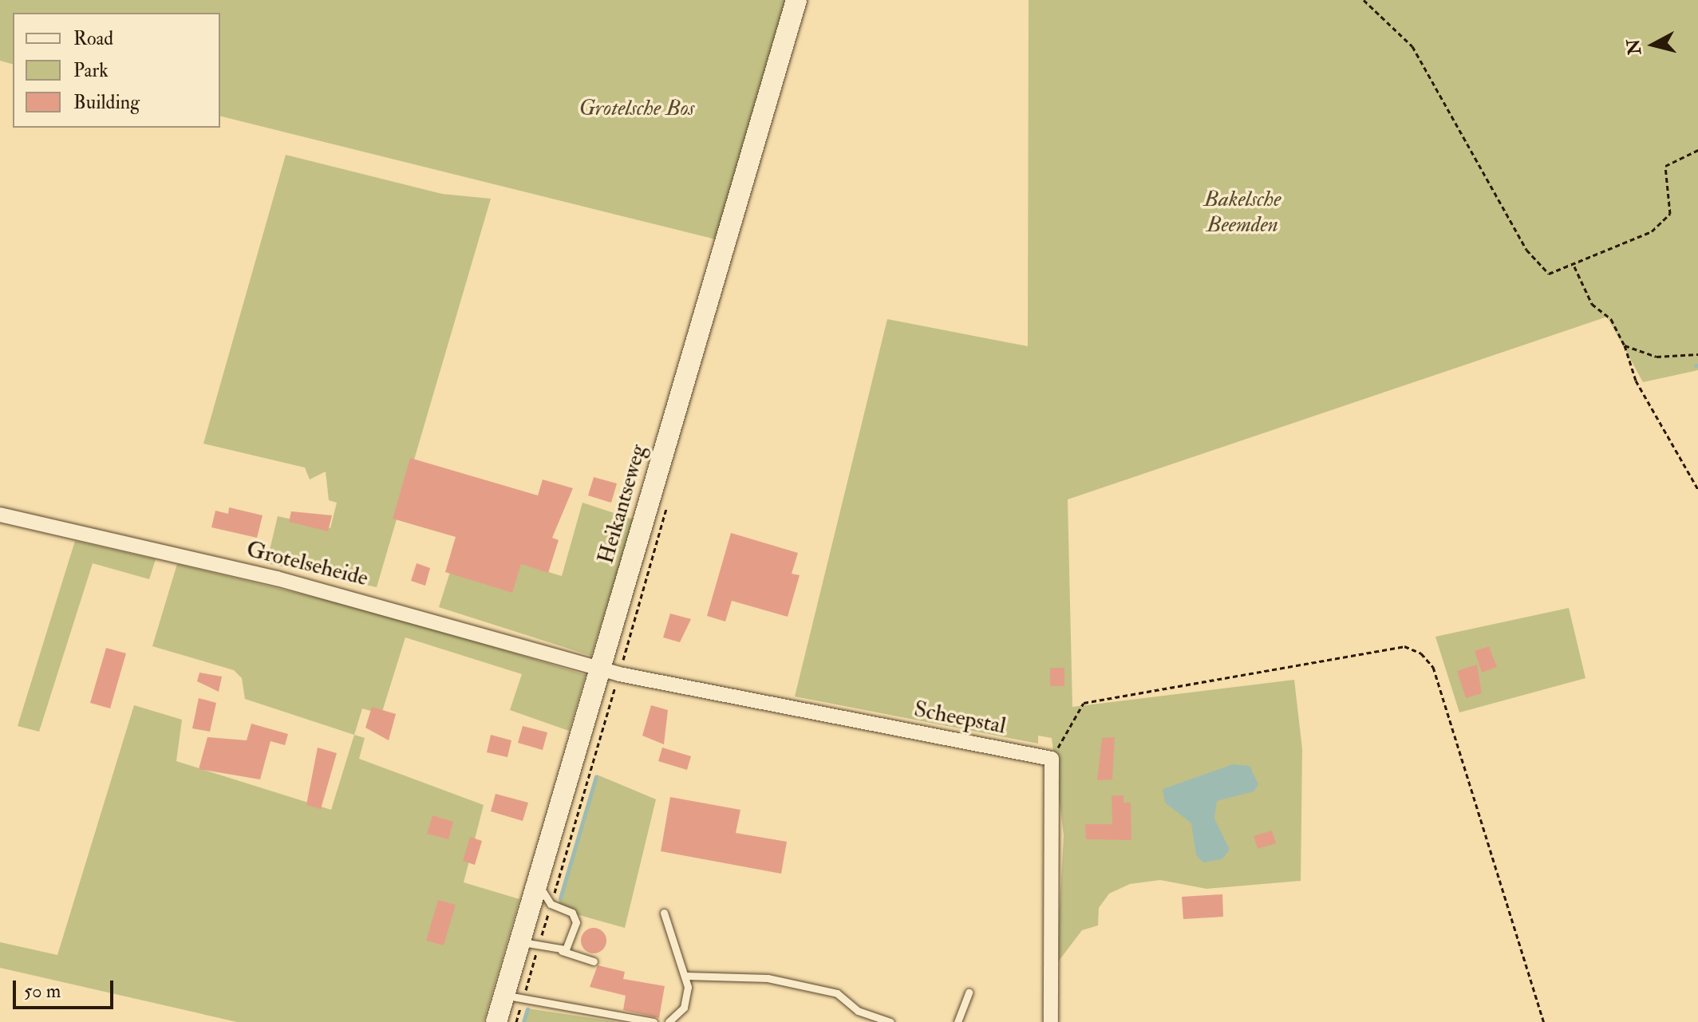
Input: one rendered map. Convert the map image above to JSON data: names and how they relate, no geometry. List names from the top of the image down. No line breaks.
{"streets":{"street":["Heikantseweg","Grotelseheide","Scheepstal"]},"crossings":[["Heikantseweg","Grotelseheide"],["Heikantseweg","Scheepstal"],["Grotelseheide","Scheepstal"]],"parks":["Grotelsche Bos","Bakelsche Beemden"],"legend":["Road","Park","Building"],"scale_bar":"50 m","north":"left"}
